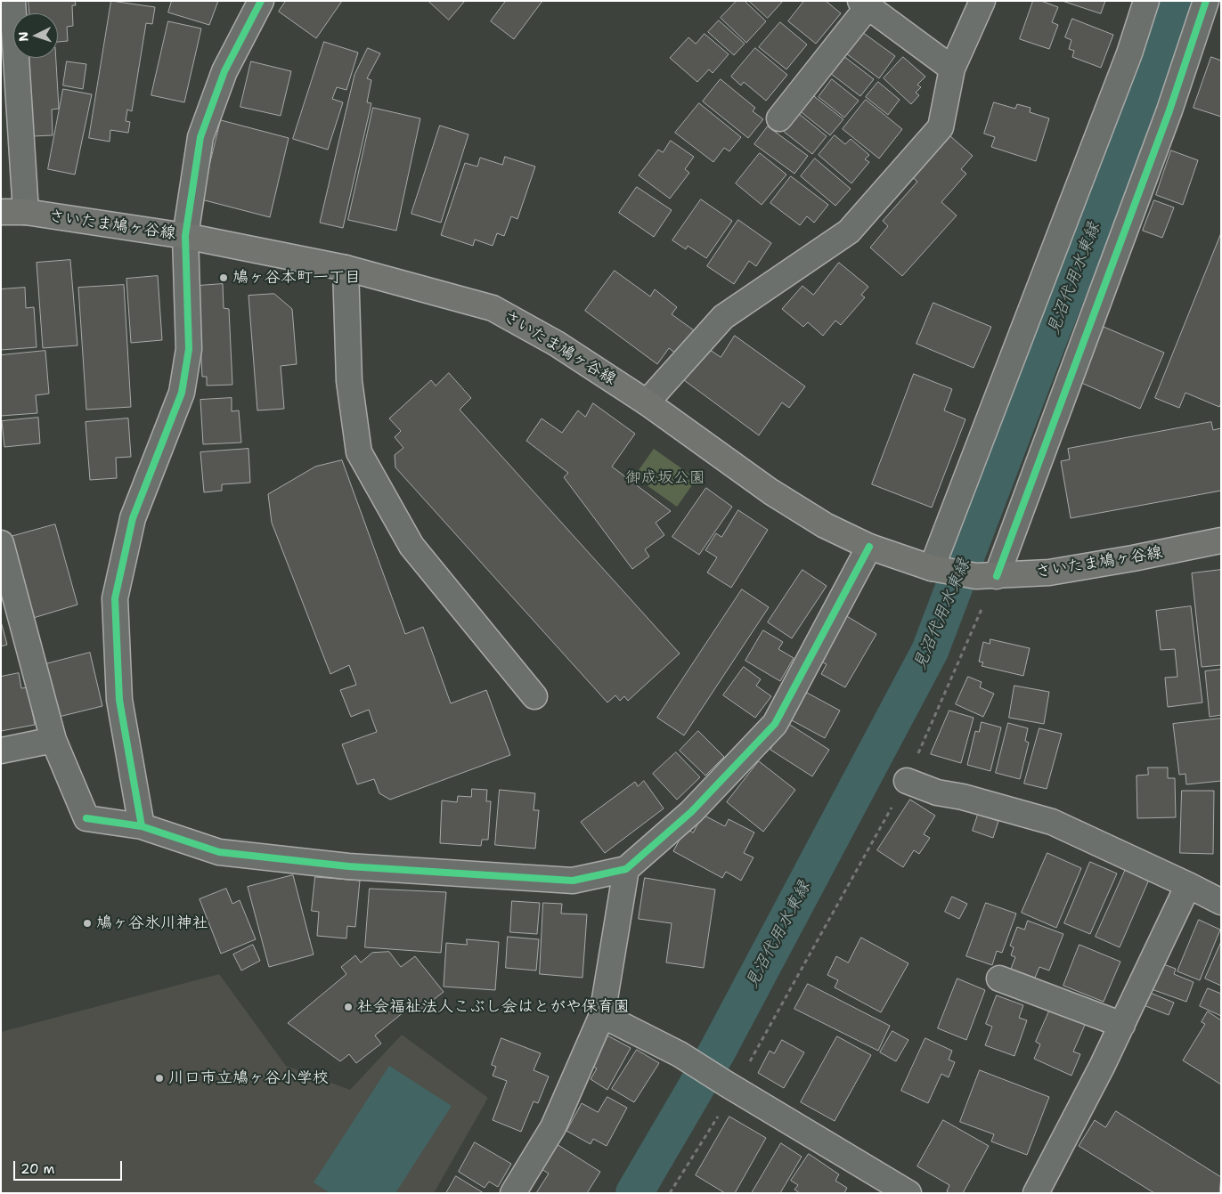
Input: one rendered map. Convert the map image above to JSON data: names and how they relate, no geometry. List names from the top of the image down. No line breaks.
{"streets":{"main road":["さいたま鳩ヶ谷線"]},"water":["見沼代用水東縁"],"parks":["御成坂公園"],"places":["鳩ヶ谷本町一丁目","鳩ヶ谷氷川神社","社会福祉法人こぶし会はとがや保育園","川口市立鳩ヶ谷小学校"],"scale_bar":"20 m","north":"left"}
